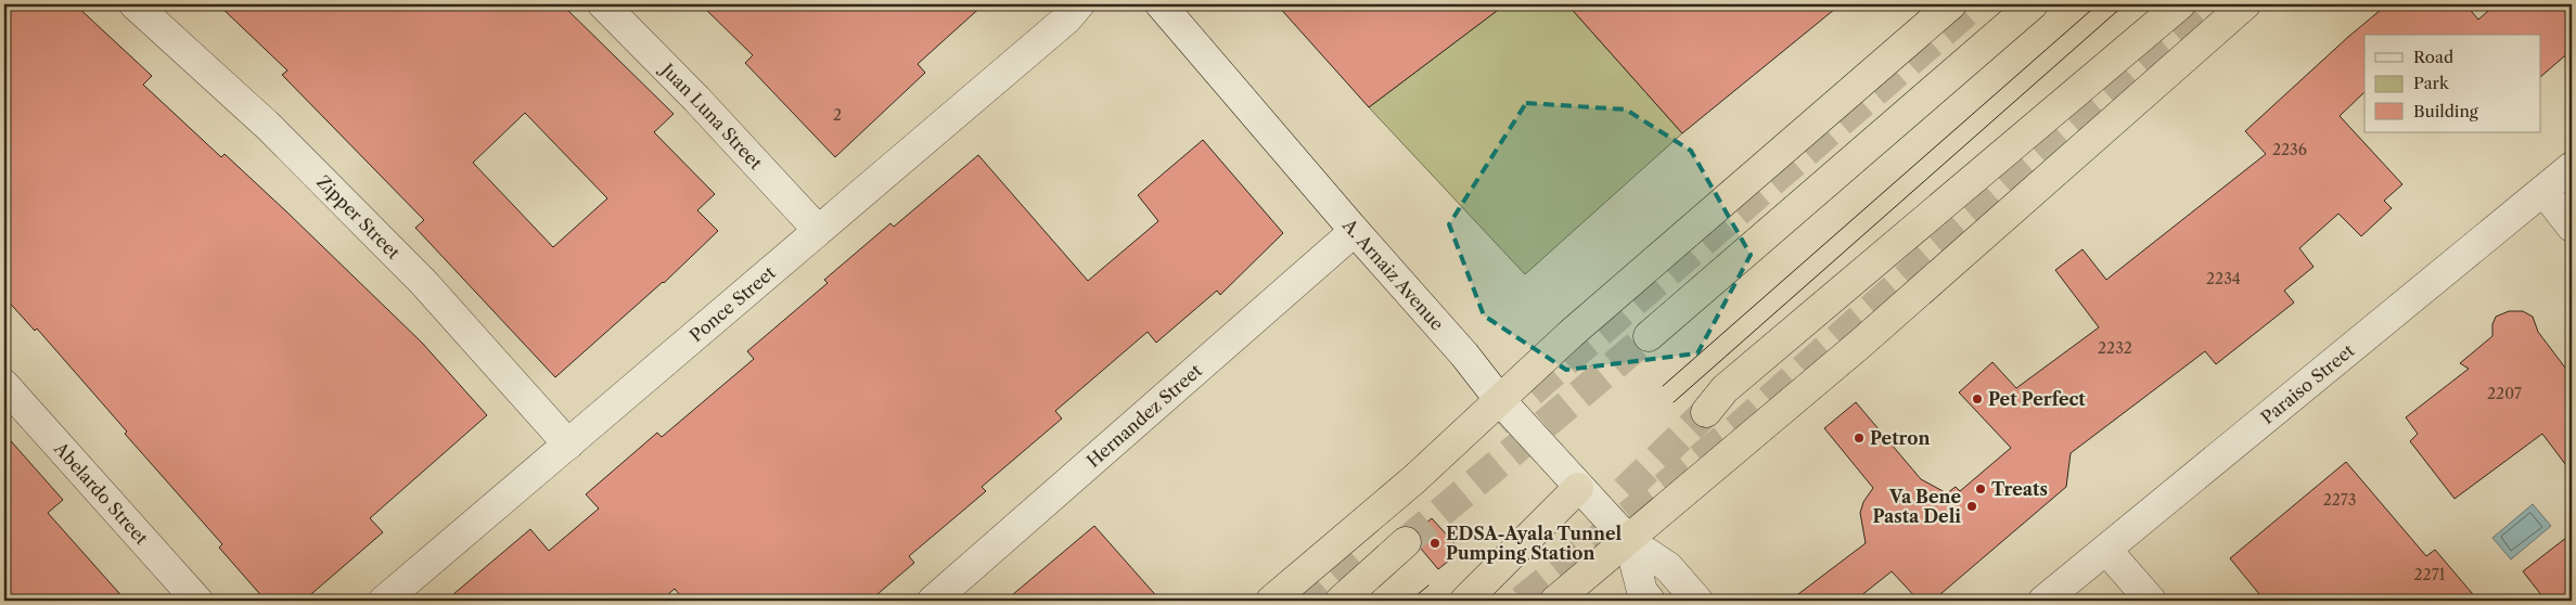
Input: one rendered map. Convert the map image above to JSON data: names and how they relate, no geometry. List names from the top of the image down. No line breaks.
{"streets":{"street":["Juan Luna Street","Zipper Street","A. Arnaiz Avenue","Ponce Street","Paraiso Street","Hernandez Street","Abelardo Street"]},"crossings":[["Juan Luna Street","Ponce Street"],["Zipper Street","Ponce Street"],["A. Arnaiz Avenue","Hernandez Street"]],"places":["Pet Perfect","Petron","Treats","Va Bene Pasta Deli","EDSA-Ayala Tunnel Pumping Station"],"house_numbers":["2","2236","2234","2232","2207","2273","2271"],"legend":["Road","Park","Building"]}
